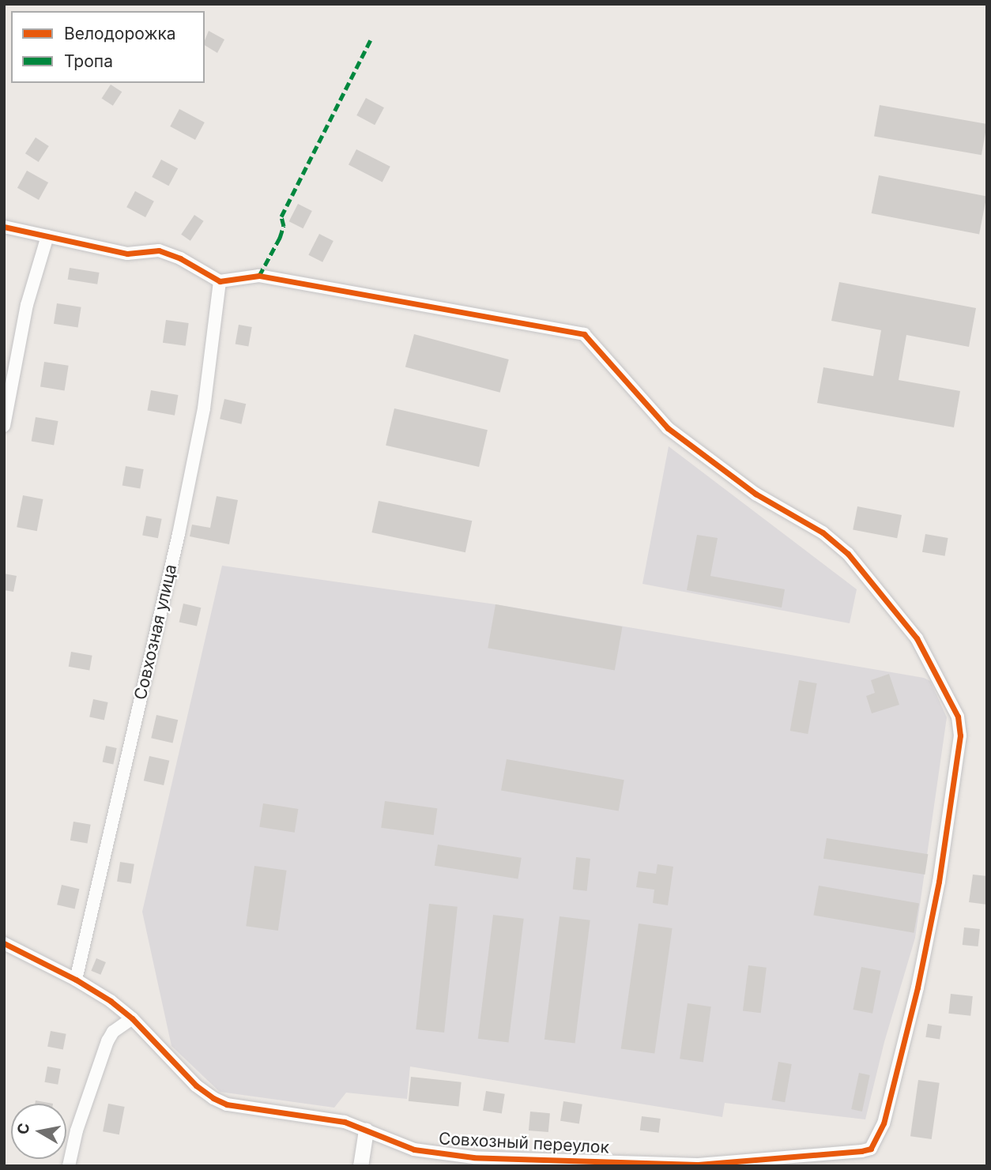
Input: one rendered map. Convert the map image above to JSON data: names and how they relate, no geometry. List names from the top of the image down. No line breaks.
{"streets":{"street":["Совхозная улица","Совхозный переулок"]},"crossings":[["Совхозная улица","Совхозный переулок"]],"legend":["Велодорожка","Тропа"],"north":"left"}
